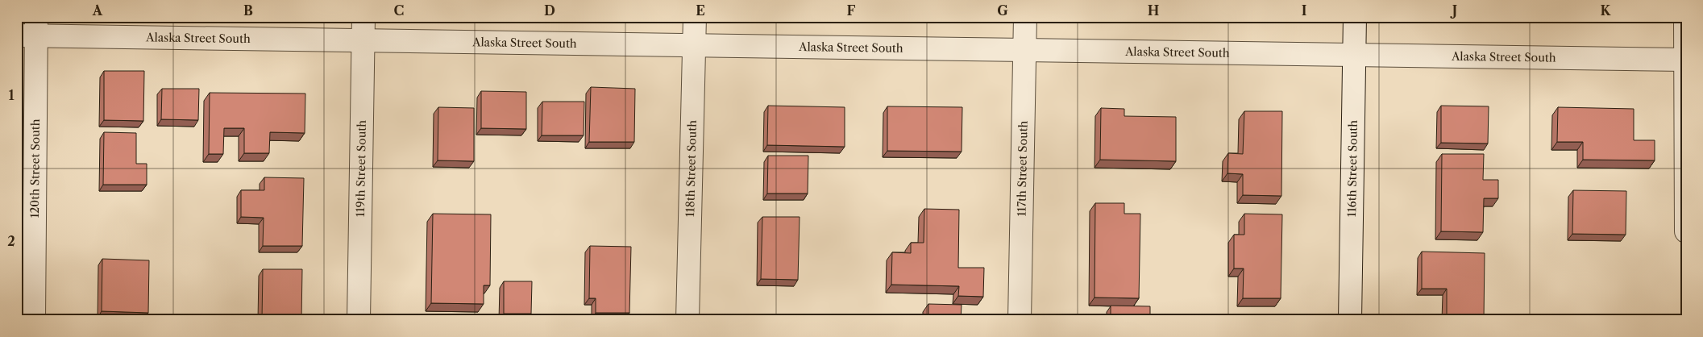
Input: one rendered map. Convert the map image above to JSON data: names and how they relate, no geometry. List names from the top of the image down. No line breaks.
{"streets":{"street":["Alaska Street South","120th Street South","119th Street South","118th Street South","117th Street South","116th Street South"]},"crossings":[["Alaska Street South","120th Street South"],["Alaska Street South","119th Street South"],["Alaska Street South","118th Street South"],["Alaska Street South","117th Street South"],["Alaska Street South","116th Street South"]],"grid":{"columns":["A","B","C","D","E","F","G","H","I","J","K"],"rows":["1","2"]}}
